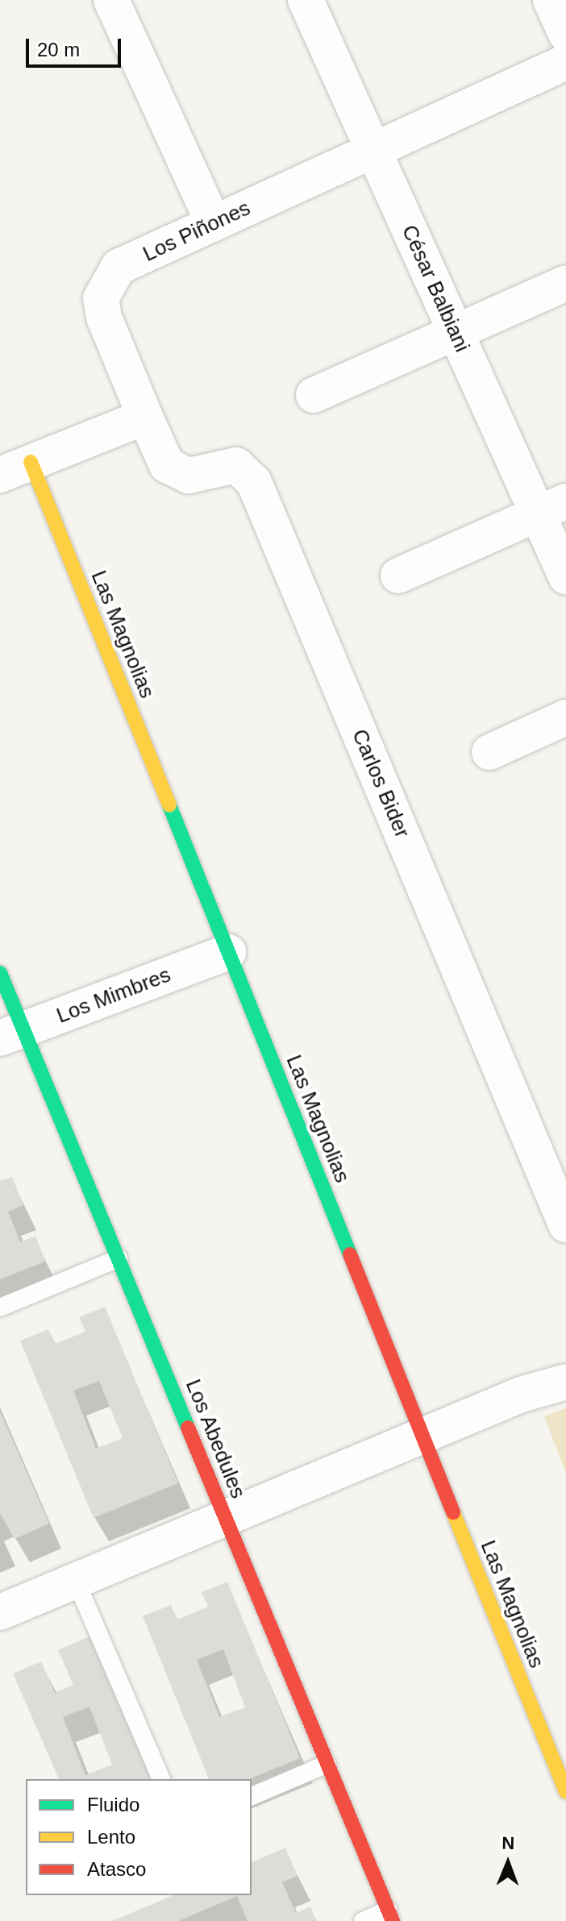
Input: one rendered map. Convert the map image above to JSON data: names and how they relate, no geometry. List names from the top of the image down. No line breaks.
{"streets":{"street":["Los Piñones","César Balbiani","Las Magnolias","Carlos Bider","Los Mimbres","Los Abedules"]},"crossings":[["Los Piñones","César Balbiani"],["Los Piñones","Carlos Bider"],["Las Magnolias","Los Mimbres"],["Los Mimbres","Los Abedules"]],"legend":["Fluido","Lento","Atasco"],"scale_bar":"20 m","north":"top"}
